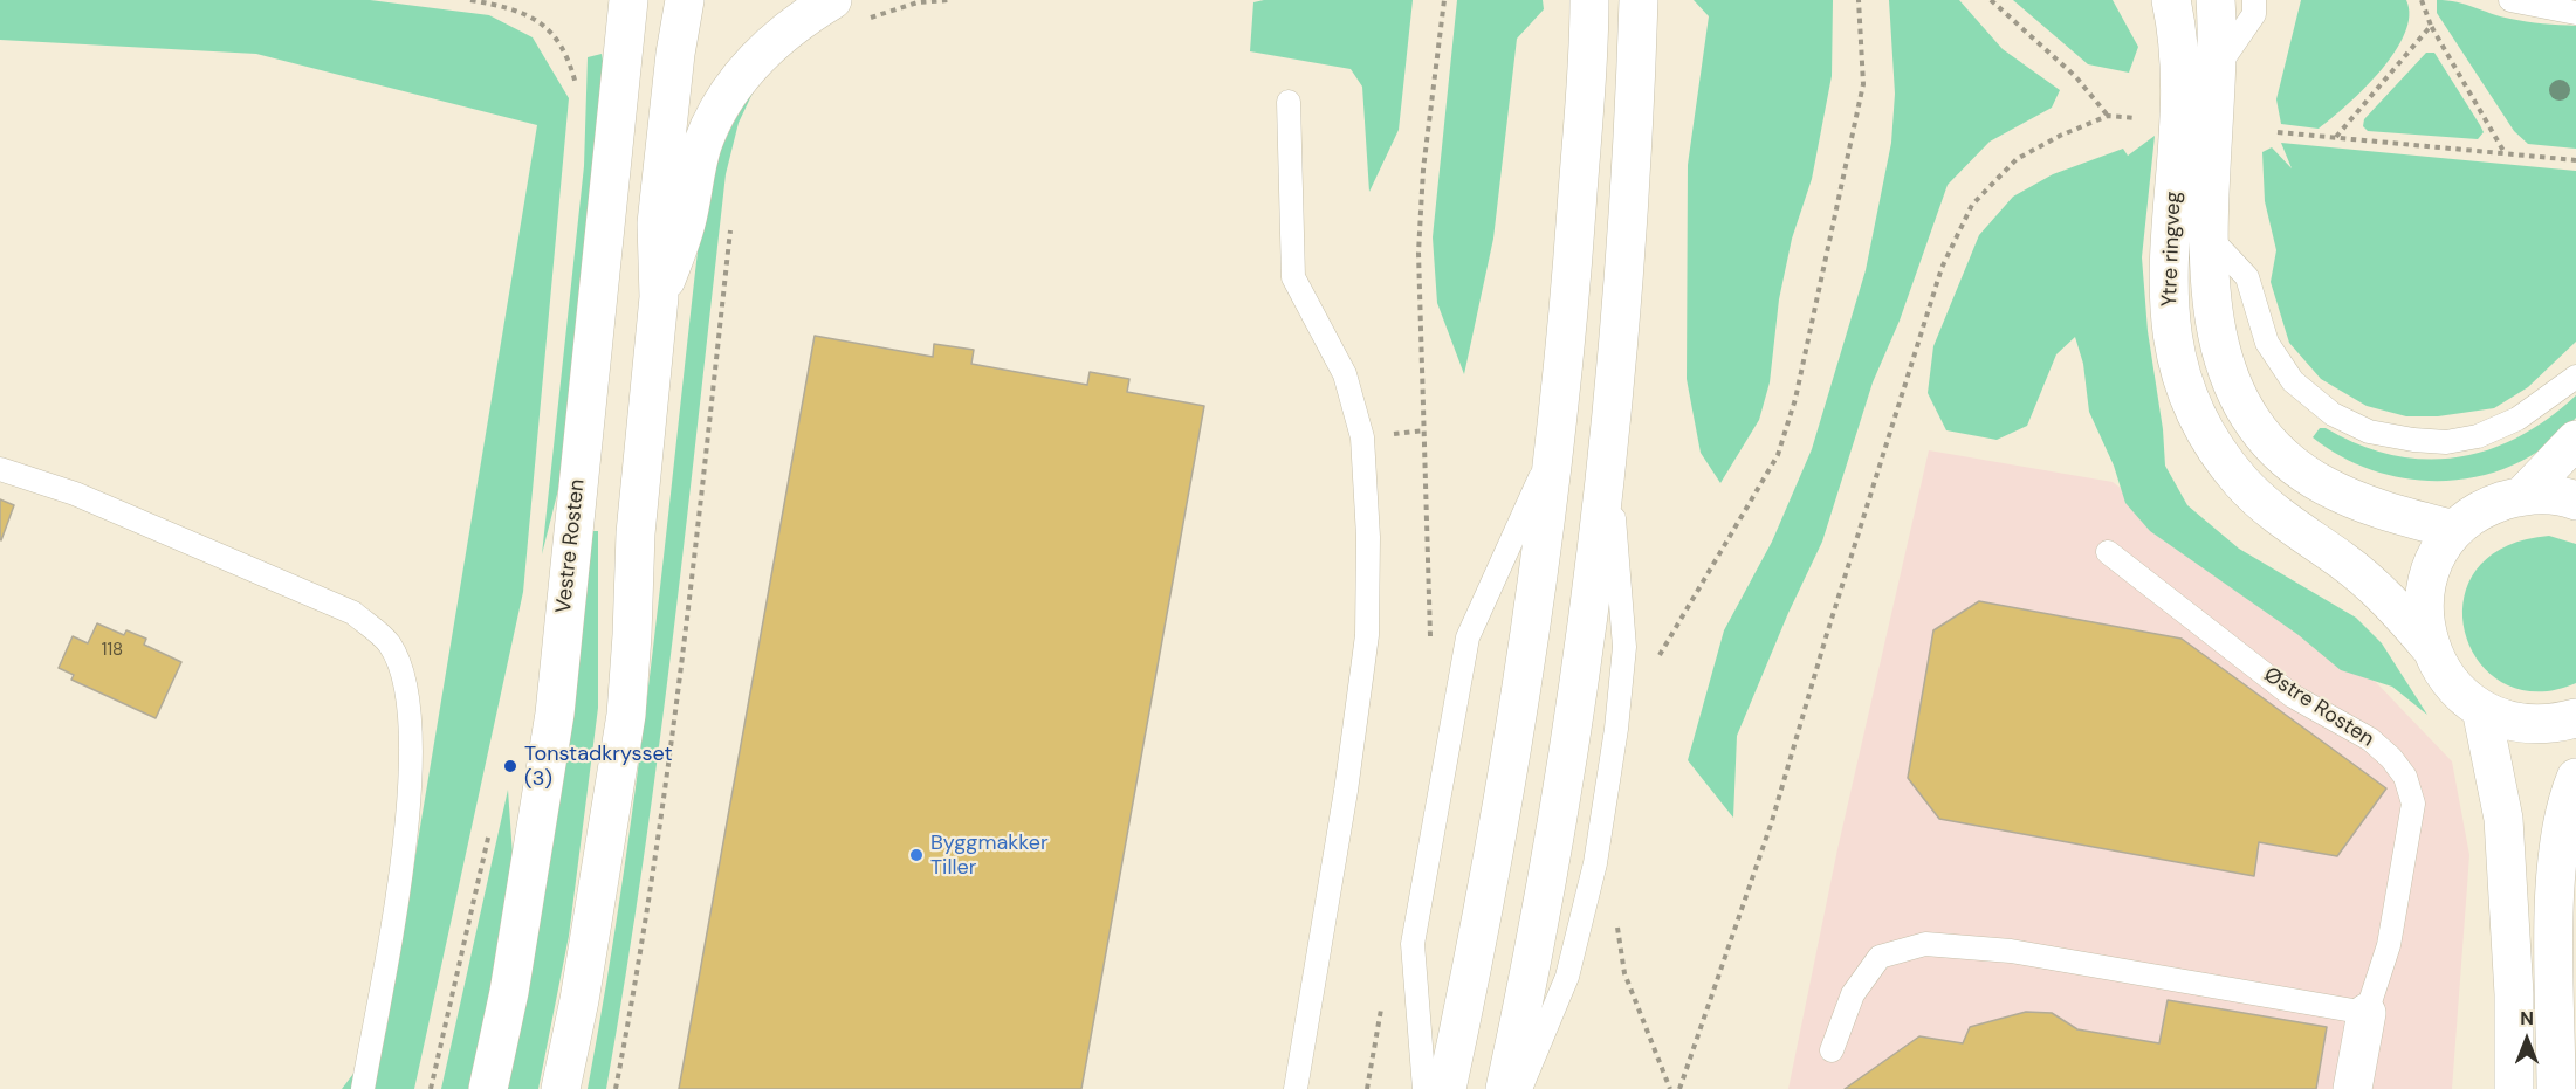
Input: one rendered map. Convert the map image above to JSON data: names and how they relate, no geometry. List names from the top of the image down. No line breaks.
{"streets":{"main road":["Ytre ringveg","Vestre Rosten","Østre Rosten"]},"places":["Tonstadkrysset (3)","Byggmakker Tiller"],"house_numbers":["118"],"north":"top"}
